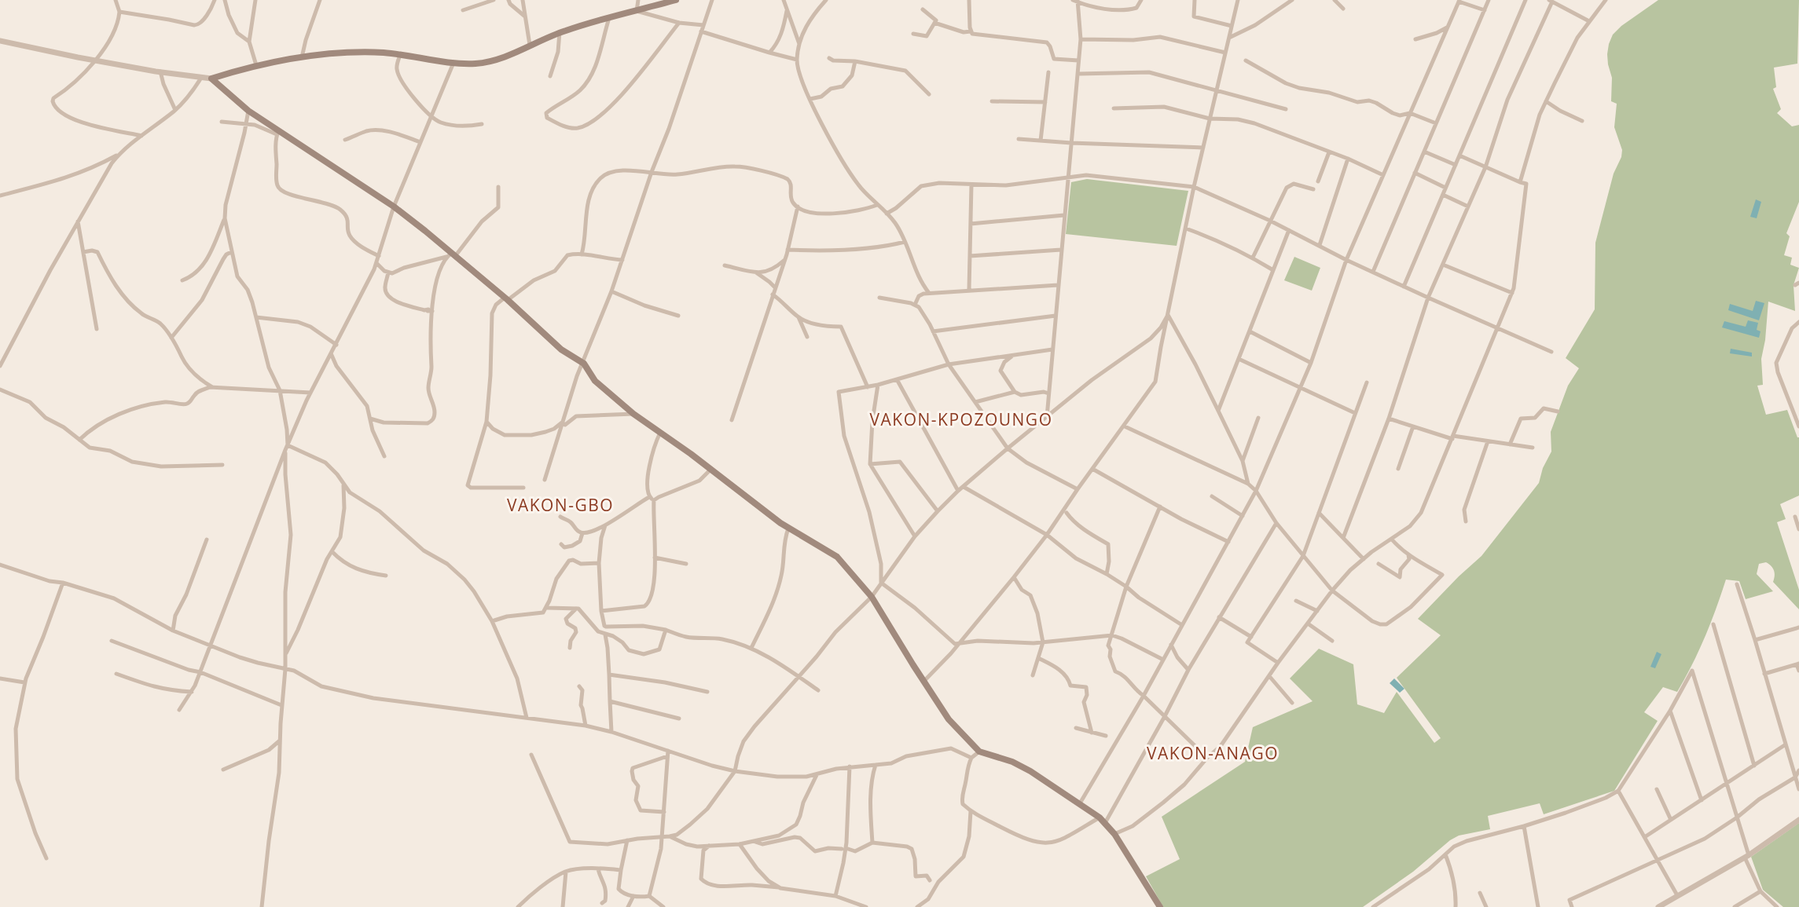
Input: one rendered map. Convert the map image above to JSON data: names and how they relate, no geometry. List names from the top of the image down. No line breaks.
{"districts":["VAKON-KPOZOUNGO","VAKON-GBO","VAKON-ANAGO"]}
